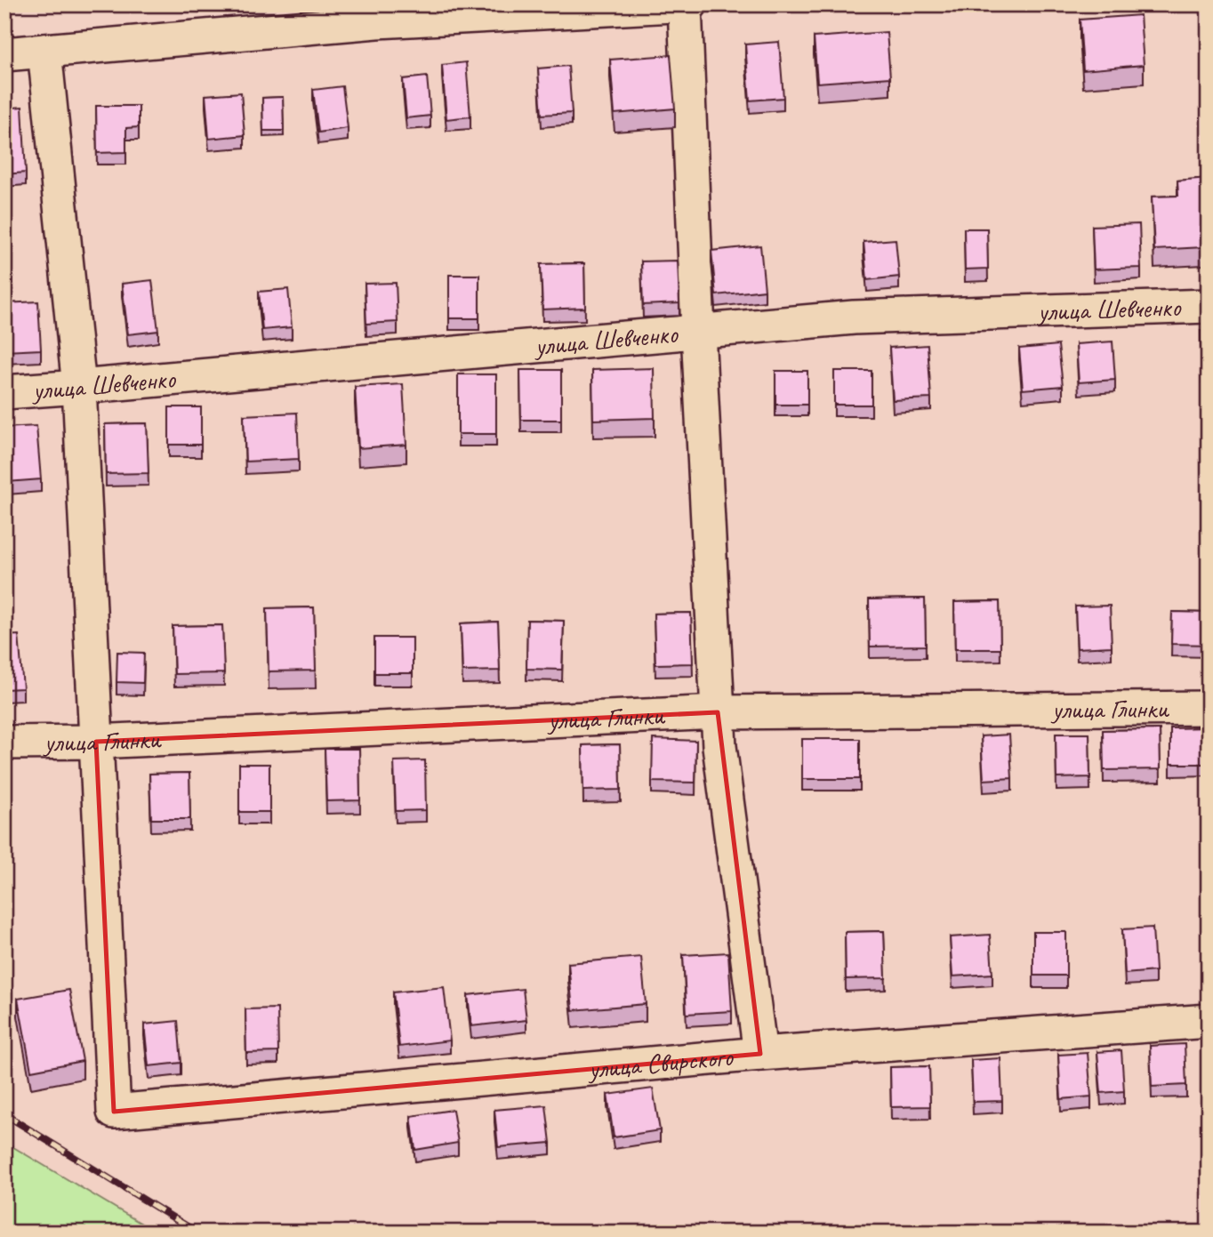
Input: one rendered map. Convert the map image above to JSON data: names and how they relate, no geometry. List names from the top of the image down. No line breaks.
{"streets":{"street":["улица Шевченко","улица Глинки","улица Свирского"]},"crossings":[["улица Глинки","улица Свирского"]]}
